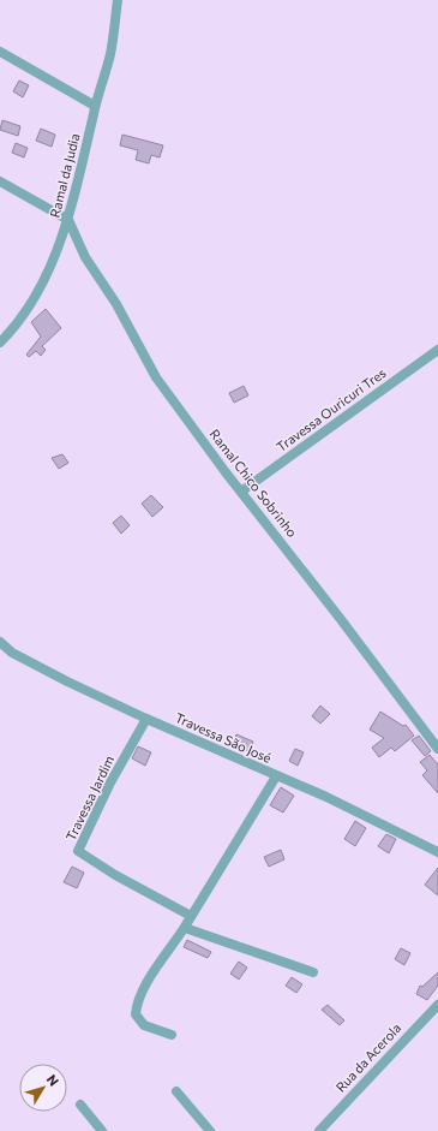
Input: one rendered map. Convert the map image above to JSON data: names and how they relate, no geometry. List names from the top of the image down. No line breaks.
{"streets":{"street":["Ramal da Judia","Travessa Ouricuri Tres","Ramal Chico Sobrinho","Travessa São José","Travessa Jardim","Rua da Acerola"]},"crossings":[["Ramal da Judia","Ramal Chico Sobrinho"],["Travessa Ouricuri Tres","Ramal Chico Sobrinho"],["Travessa São José","Travessa Jardim"]],"north":"top right"}
